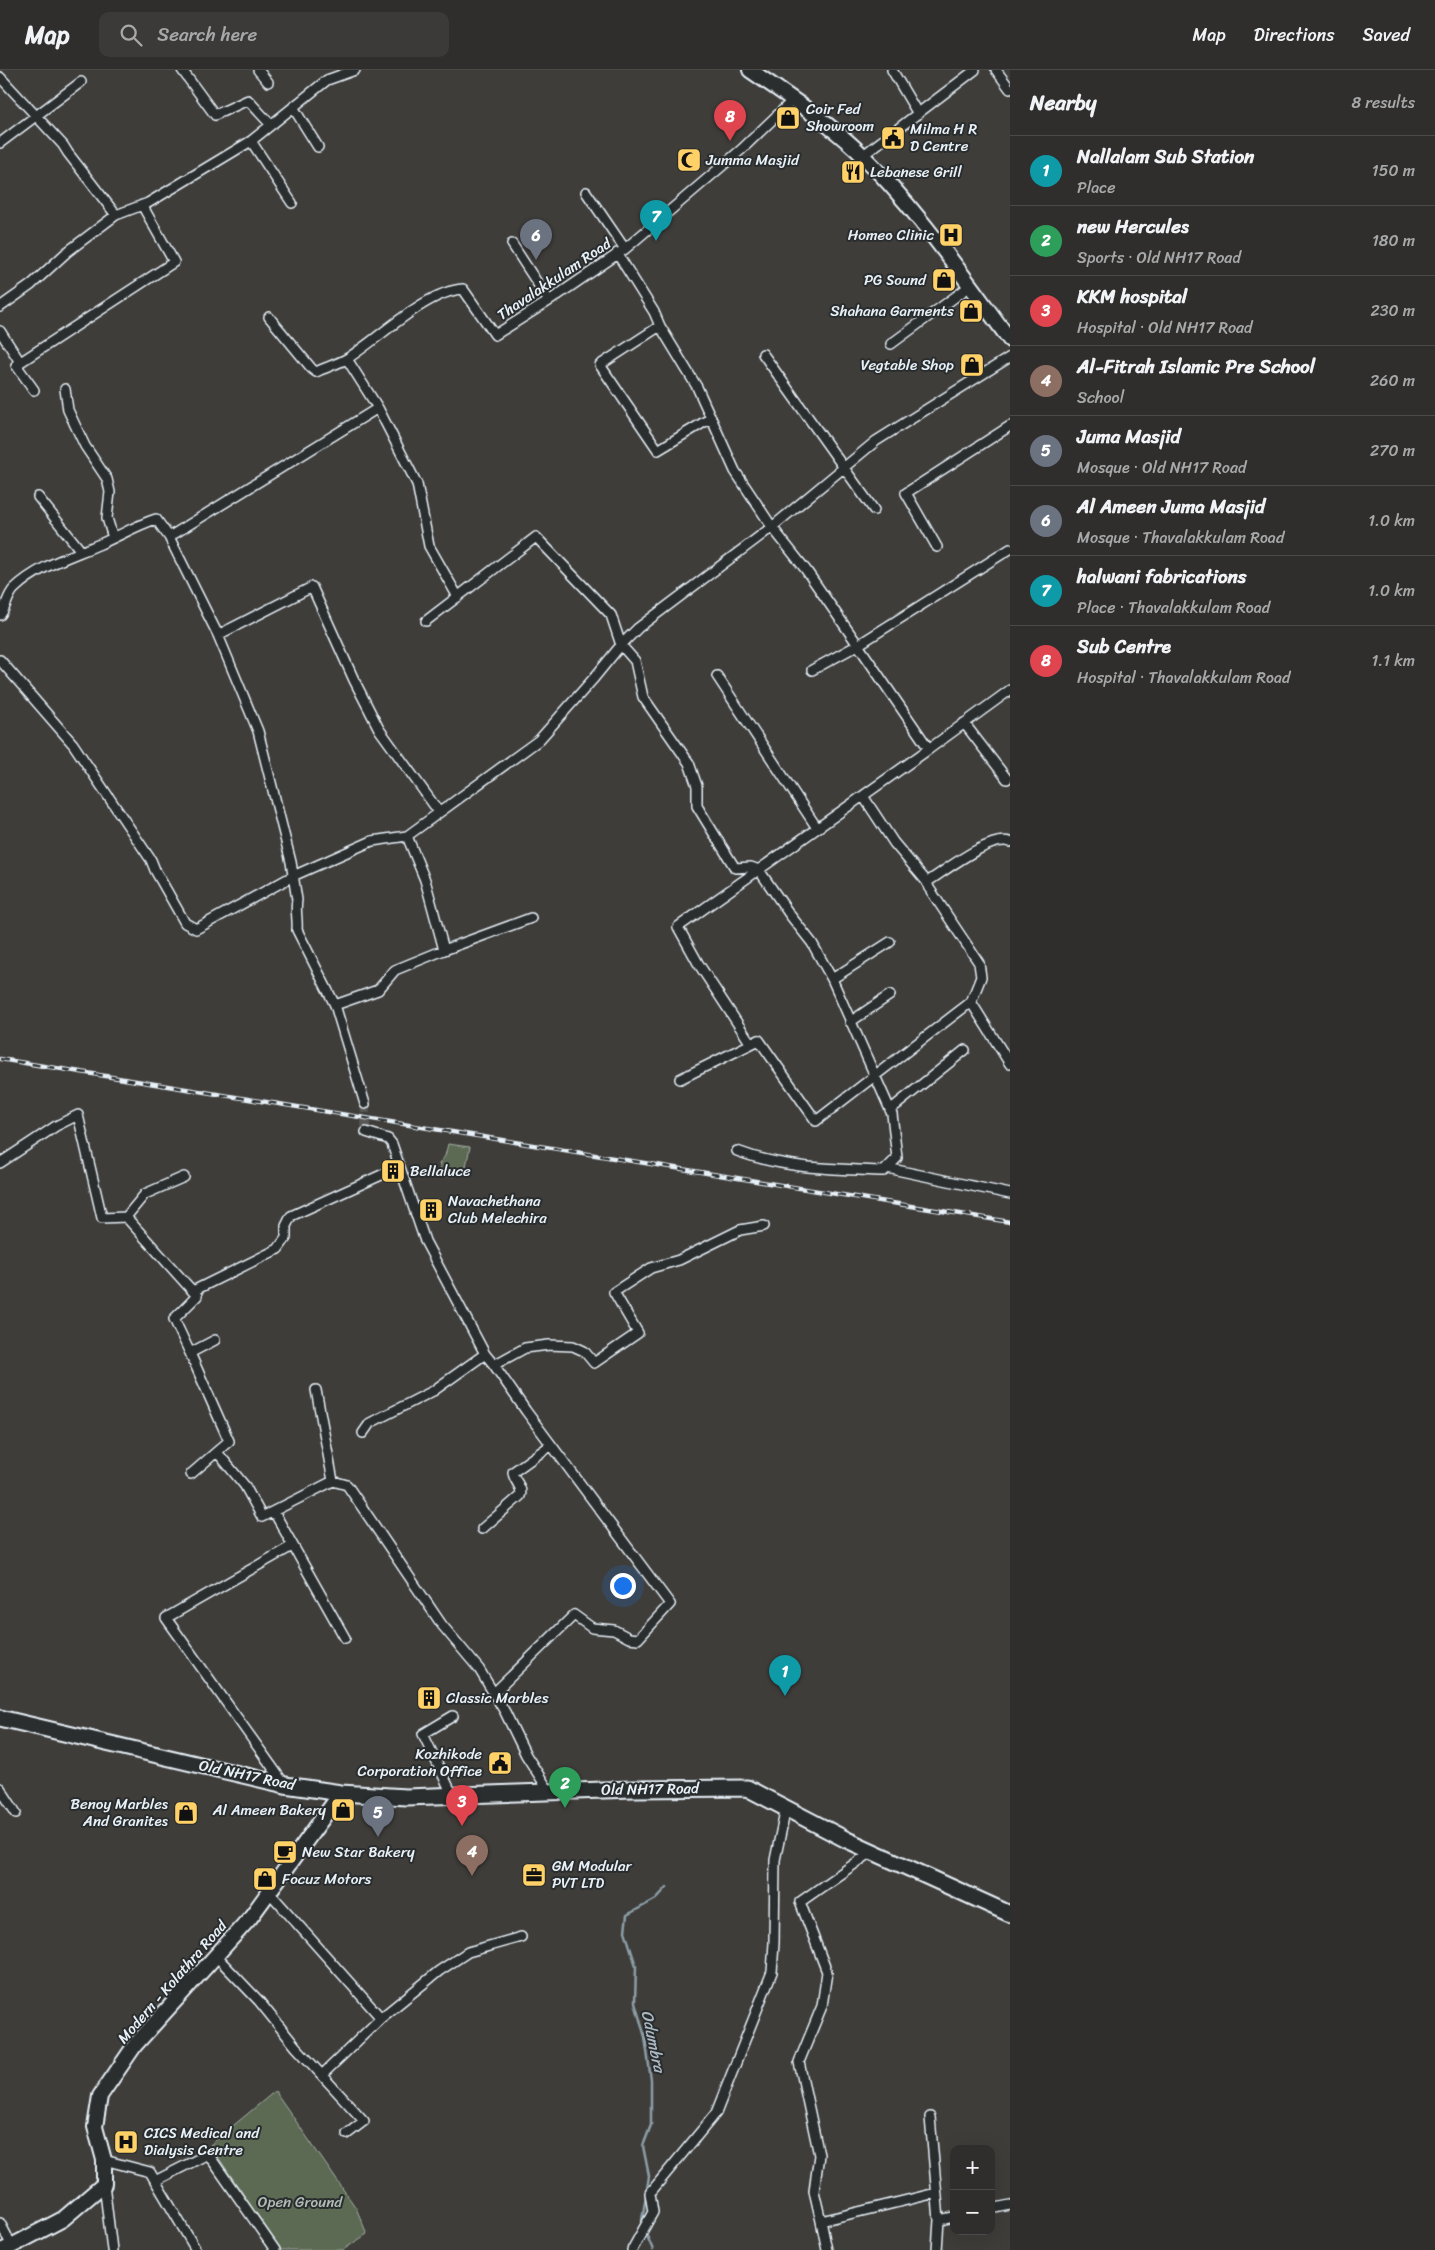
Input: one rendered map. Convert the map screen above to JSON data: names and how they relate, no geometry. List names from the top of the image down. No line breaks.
{"streets":{"main road":["Old NH17 Road","Modern - Kolathra Road"],"street":["Thavalakkulam Road"]},"crossings":[["Old NH17 Road","Modern - Kolathra Road"]],"water":["Odumbra"],"parks":["Open Ground"],"places":{"shop":["Coir Fed Showroom","PG Sound","Shahana Garments","Vegtable Shop","Al Ameen Bakery","Benoy Marbles And Granites","Focuz Motors"],"public building":["Milma H R D Centre","Kozhikode Corporation Office"],"mosque":["Jumma Masjid"],"restaurant":["Lebanese Grill"],"hospital":["Homeo Clinic","CICS Medical and Dialysis Centre"],"building":["Bellaluce","Navachethana Club Melechira","Classic Marbles"],"cafe":["New Star Bakery"],"office":["GM Modular PVT LTD"]},"page":{"header":"Map","search":"Search here","nav":["Map","Directions","Saved"],"heading":["Nearby","8 results"],"pins":["8","7","6","1","2","3","5","4"],"list":[{"mark":"1","name":"Nallalam Sub Station","note":"Place","value":"150 m"},{"mark":"2","name":"new Hercules","note":"Sports · Old NH17 Road","value":"180 m"},{"mark":"3","name":"KKM hospital","note":"Hospital · Old NH17 Road","value":"230 m"},{"mark":"4","name":"Al-Fitrah Islamic Pre School","note":"School","value":"260 m"},{"mark":"5","name":"Juma Masjid","note":"Mosque · Old NH17 Road","value":"270 m"},{"mark":"6","name":"Al Ameen Juma Masjid","note":"Mosque · Thavalakkulam Road","value":"1.0 km"},{"mark":"7","name":"halwani fabrications","note":"Place · Thavalakkulam Road","value":"1.0 km"},{"mark":"8","name":"Sub Centre","note":"Hospital · Thavalakkulam Road","value":"1.1 km"}],"map_buttons":["+","−"]}}
